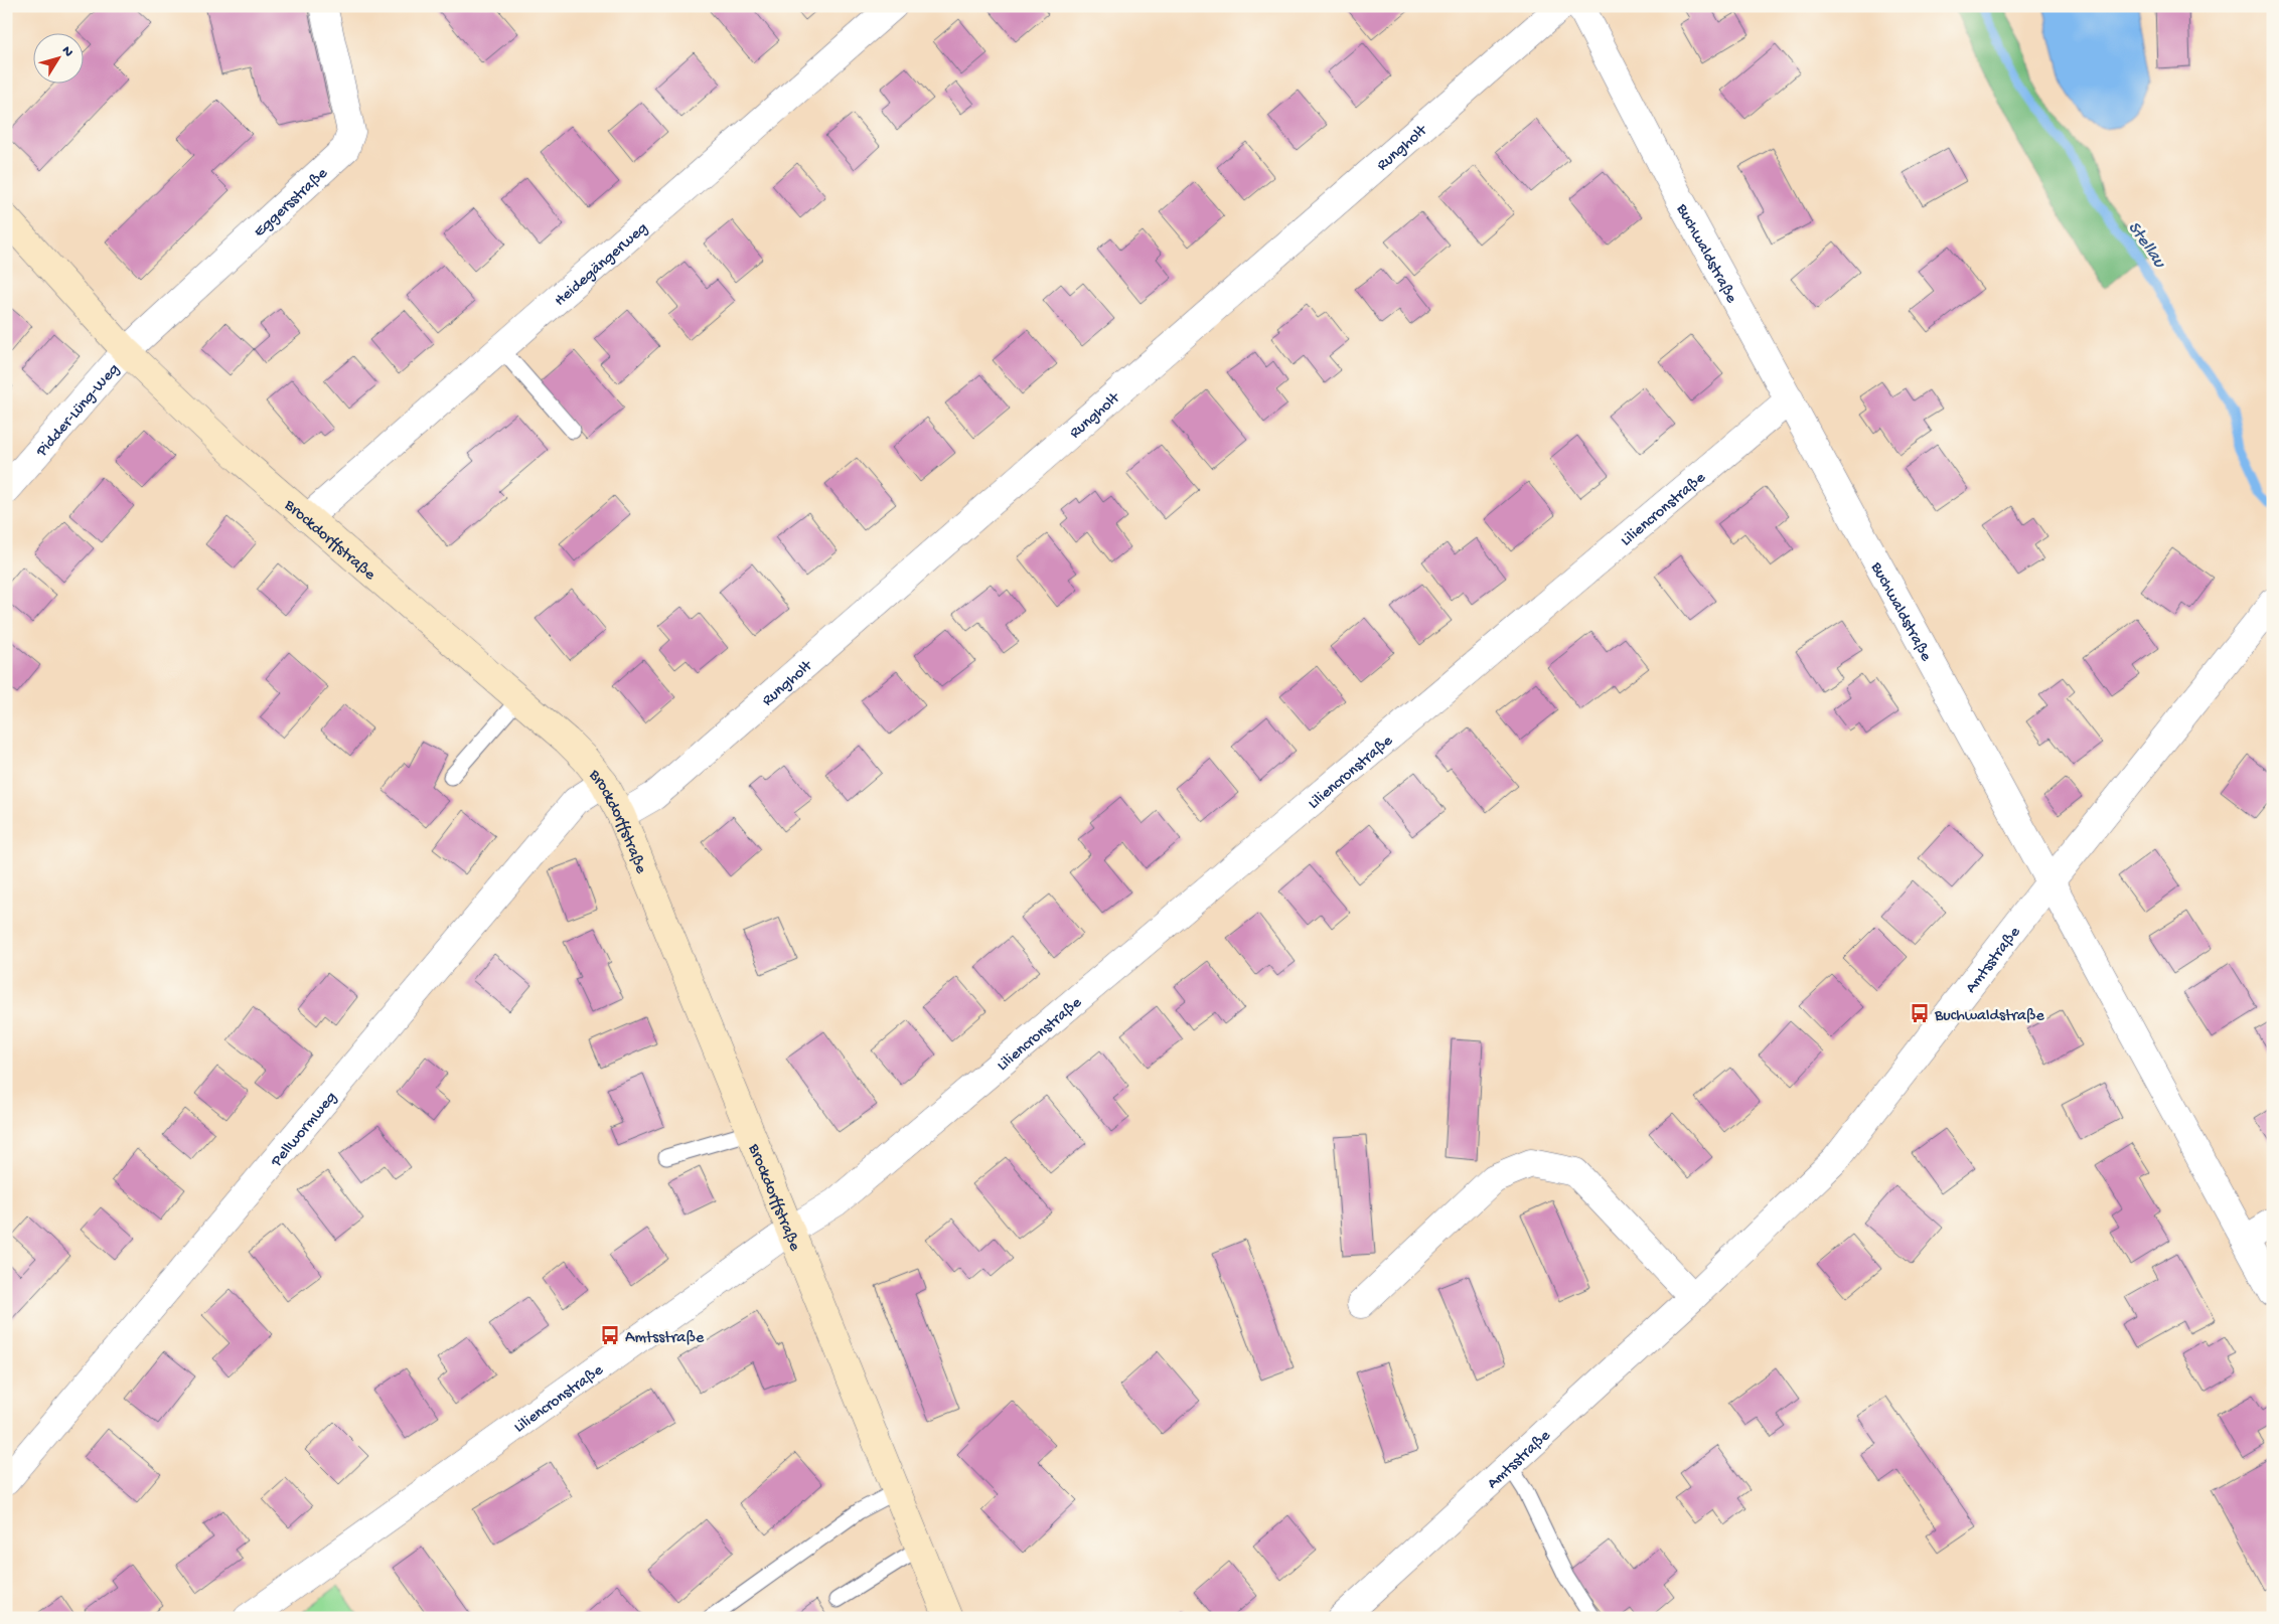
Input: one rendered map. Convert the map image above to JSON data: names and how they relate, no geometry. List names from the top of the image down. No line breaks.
{"streets":{"street":["Rungholt","Eggersstraße","Buchwaldstraße","Heidegängerweg","Pidder-Lüng-Weg","Liliencronstraße","Brockdorffstraße","Amtsstraße","Pellwormweg"]},"crossings":[["Rungholt","Brockdorffstraße"],["Eggersstraße","Pidder-Lüng-Weg"],["Eggersstraße","Brockdorffstraße"],["Buchwaldstraße","Liliencronstraße"],["Buchwaldstraße","Amtsstraße"],["Heidegängerweg","Brockdorffstraße"],["Pidder-Lüng-Weg","Brockdorffstraße"],["Liliencronstraße","Brockdorffstraße"],["Brockdorffstraße","Pellwormweg"]],"water":["Stellau"],"places":{"bus stop":["Buchwaldstraße","Amtsstraße"]},"north":"top right"}
